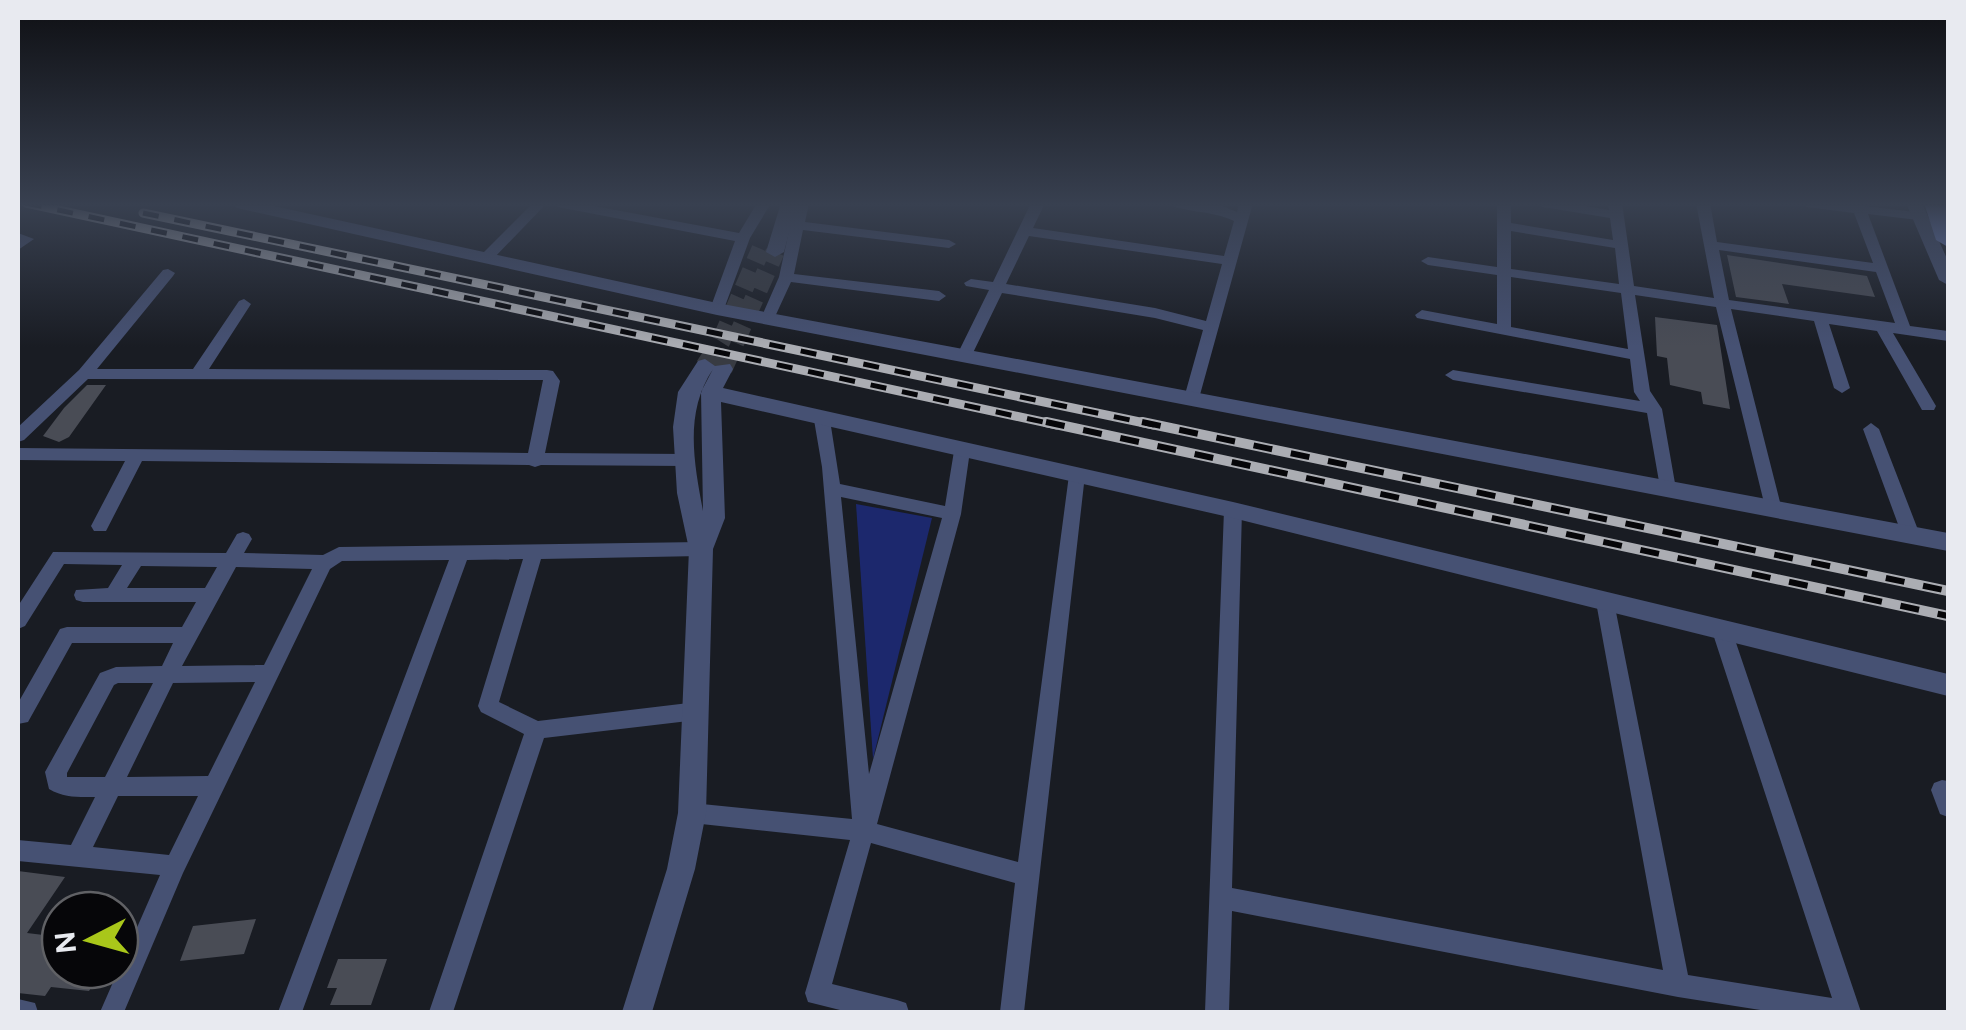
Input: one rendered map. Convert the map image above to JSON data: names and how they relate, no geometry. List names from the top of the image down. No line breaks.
{"north":"left"}
